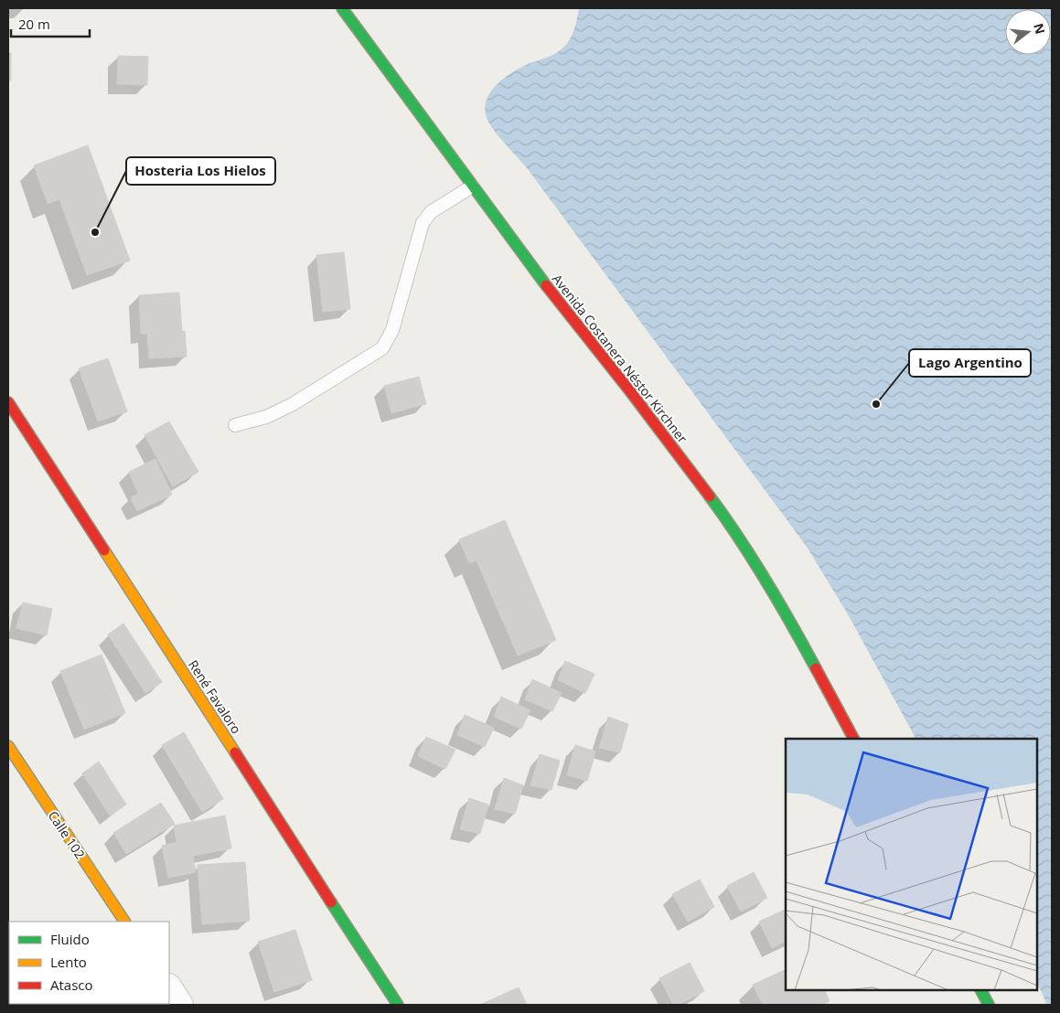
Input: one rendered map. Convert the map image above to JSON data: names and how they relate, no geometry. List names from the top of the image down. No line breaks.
{"streets":{"street":["Avenida Costanera Néstor Kirchner","René Favaloro","Calle 102"]},"places":["Hosteria Los Hielos","Lago Argentino"],"legend":["Fluido","Lento","Atasco"],"scale_bar":"20 m","north":"right"}
